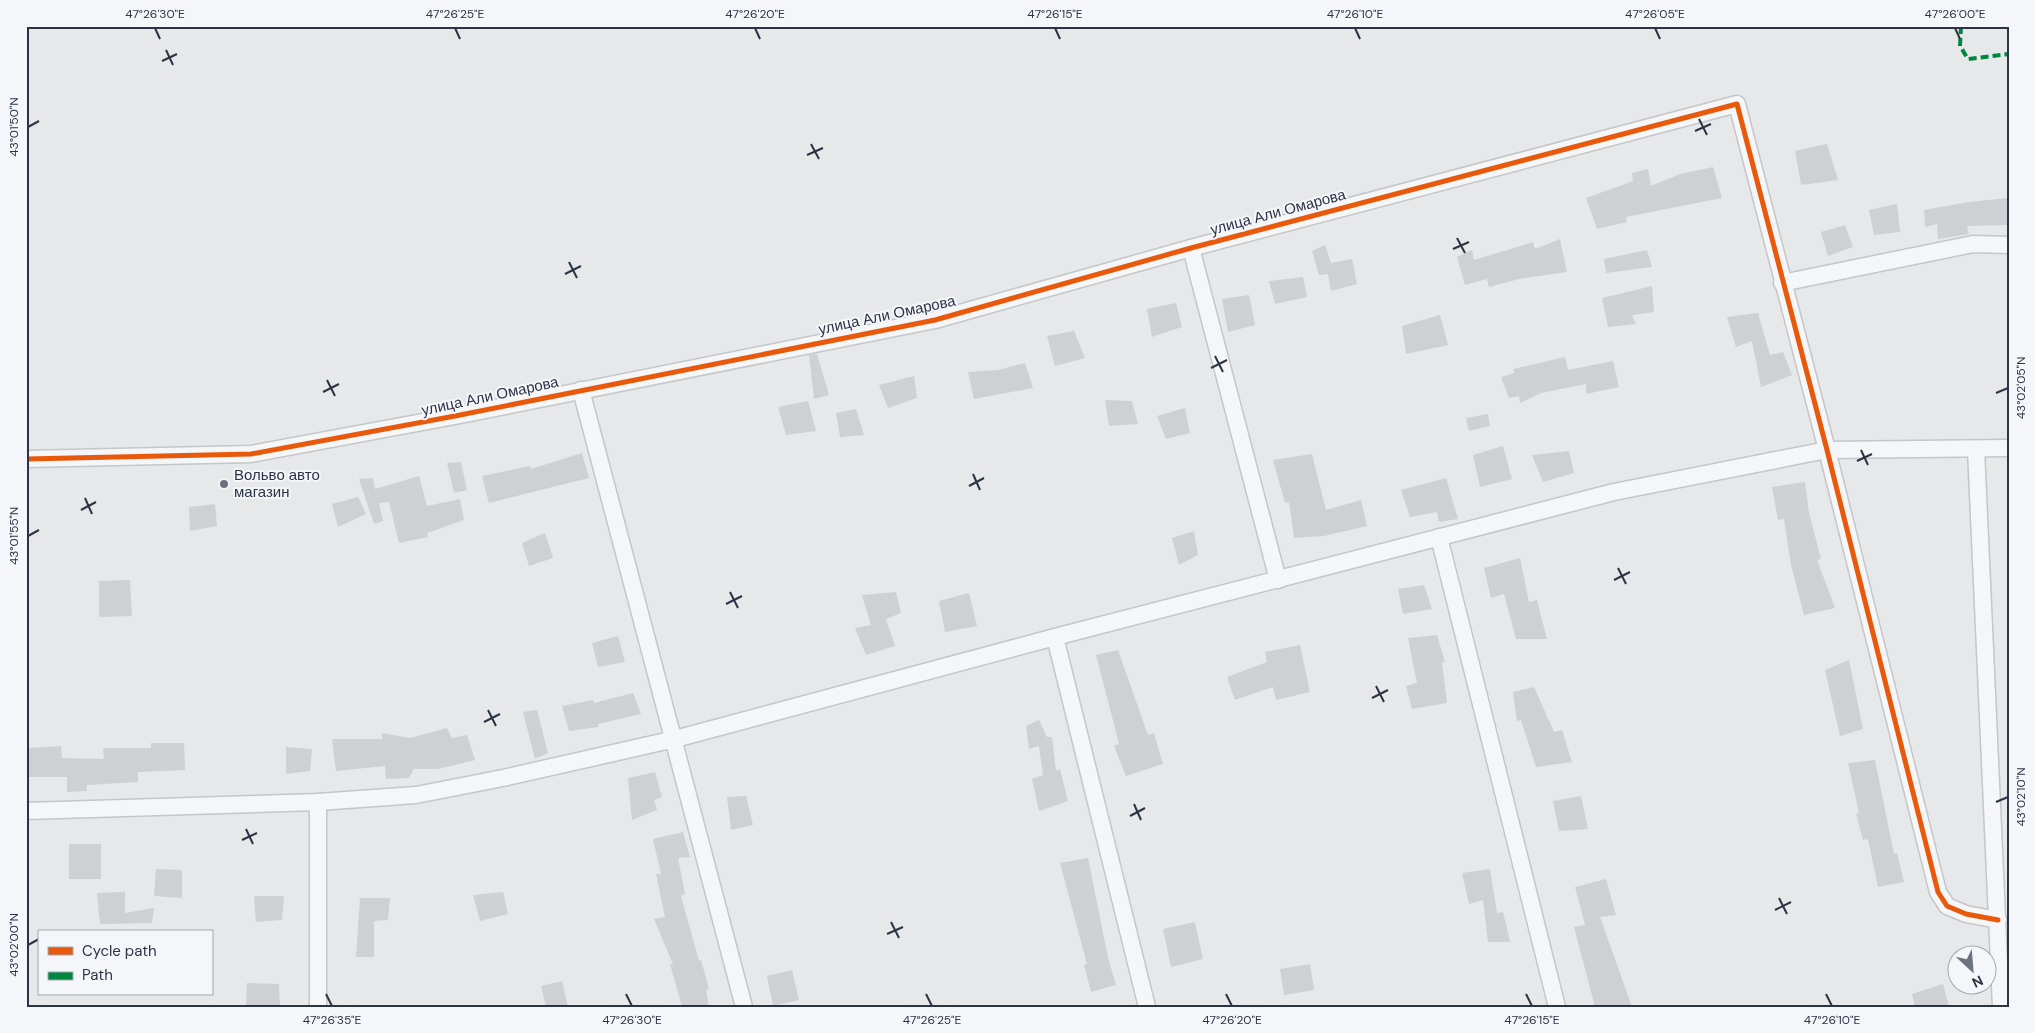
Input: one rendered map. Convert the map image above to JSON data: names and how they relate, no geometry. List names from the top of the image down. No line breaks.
{"streets":{"street":["улица Али Омарова"]},"places":["Вольво авто магазин"],"legend":["Cycle path","Path"],"north":"bottom right","coordinates":["47°26'30\"E","47°26'25\"E","47°26'20\"E","47°26'15\"E","47°26'10\"E","47°26'05\"E","47°26'00\"E","43°01'50\"N","43°02'05\"N","43°01'55\"N","43°02'10\"N","43°02'00\"N","47°26'35\"E"]}
